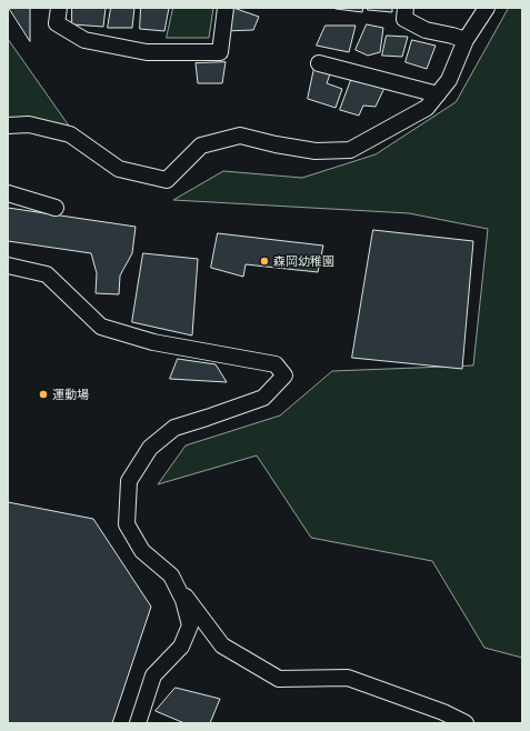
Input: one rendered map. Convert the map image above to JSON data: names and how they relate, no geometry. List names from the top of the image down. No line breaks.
{"places":["森岡幼稚園","運動場"]}
